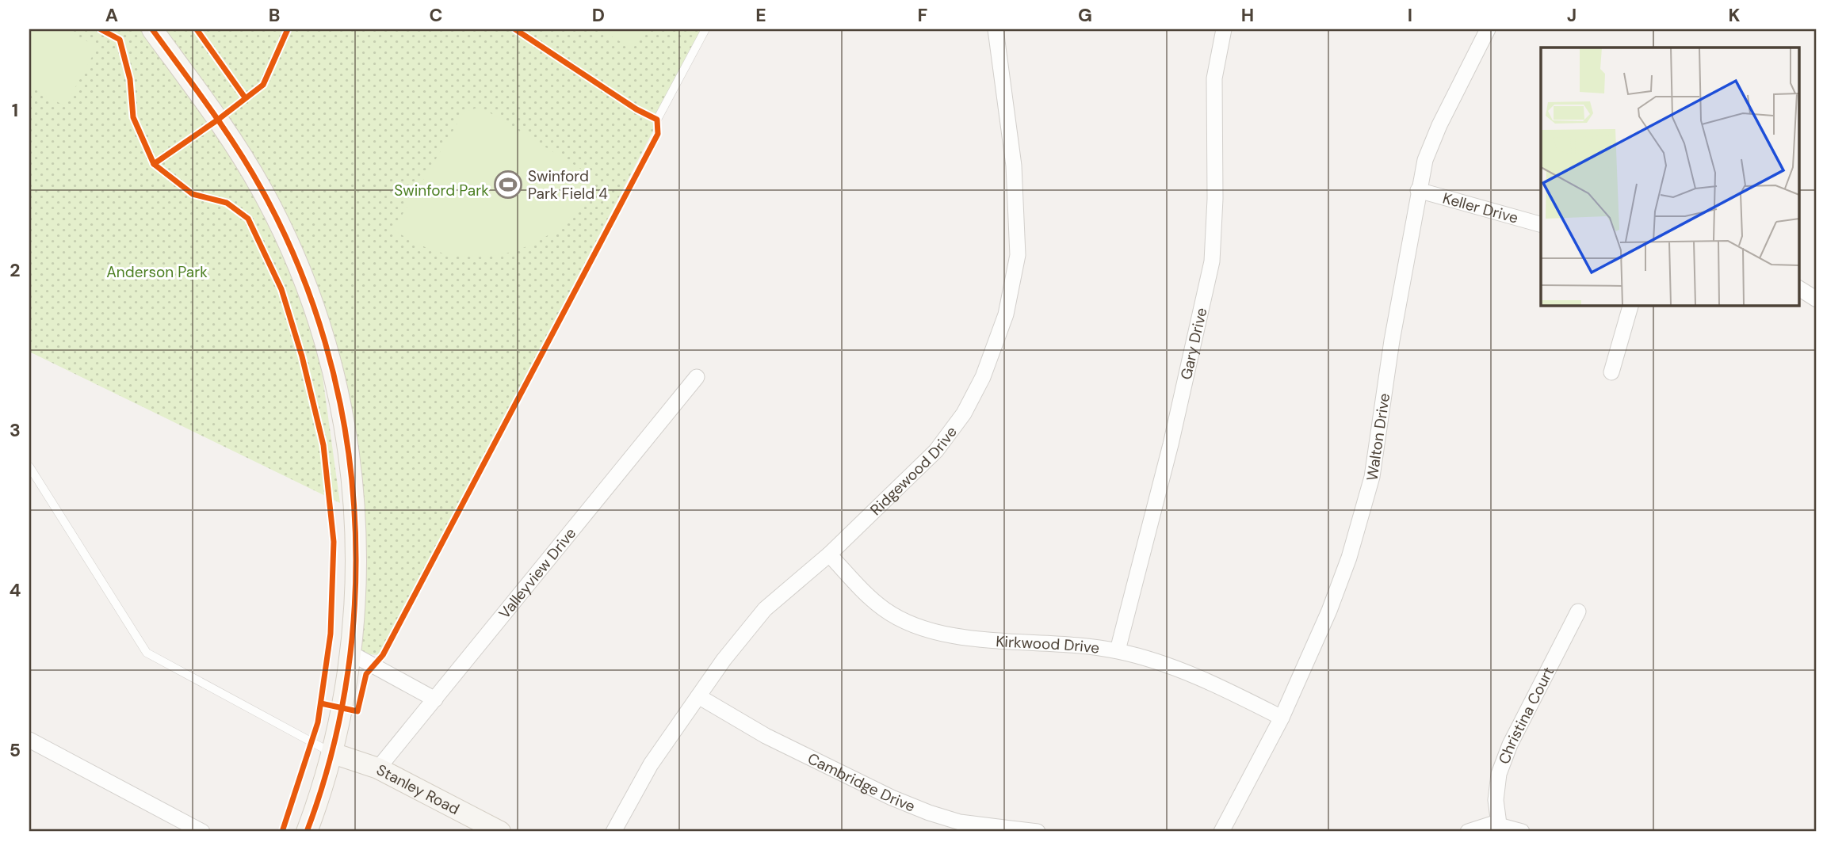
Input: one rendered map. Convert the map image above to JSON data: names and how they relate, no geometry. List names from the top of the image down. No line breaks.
{"streets":{"main road":["Stanley Road"],"street":["Keller Drive","Gary Drive","Walton Drive","Ridgewood Drive","Valleyview Drive","Kirkwood Drive","Christina Court","Cambridge Drive"]},"crossings":[["Keller Drive","Walton Drive"],["Gary Drive","Kirkwood Drive"],["Walton Drive","Kirkwood Drive"],["Ridgewood Drive","Kirkwood Drive"],["Ridgewood Drive","Cambridge Drive"],["Valleyview Drive","Stanley Road"]],"parks":["Swinford Park","Anderson Park"],"places":{"sports":["Swinford Park Field 4"]},"grid":{"columns":["A","B","C","D","E","F","G","H","I","J","K"],"rows":["1","2","3","4","5"]}}
